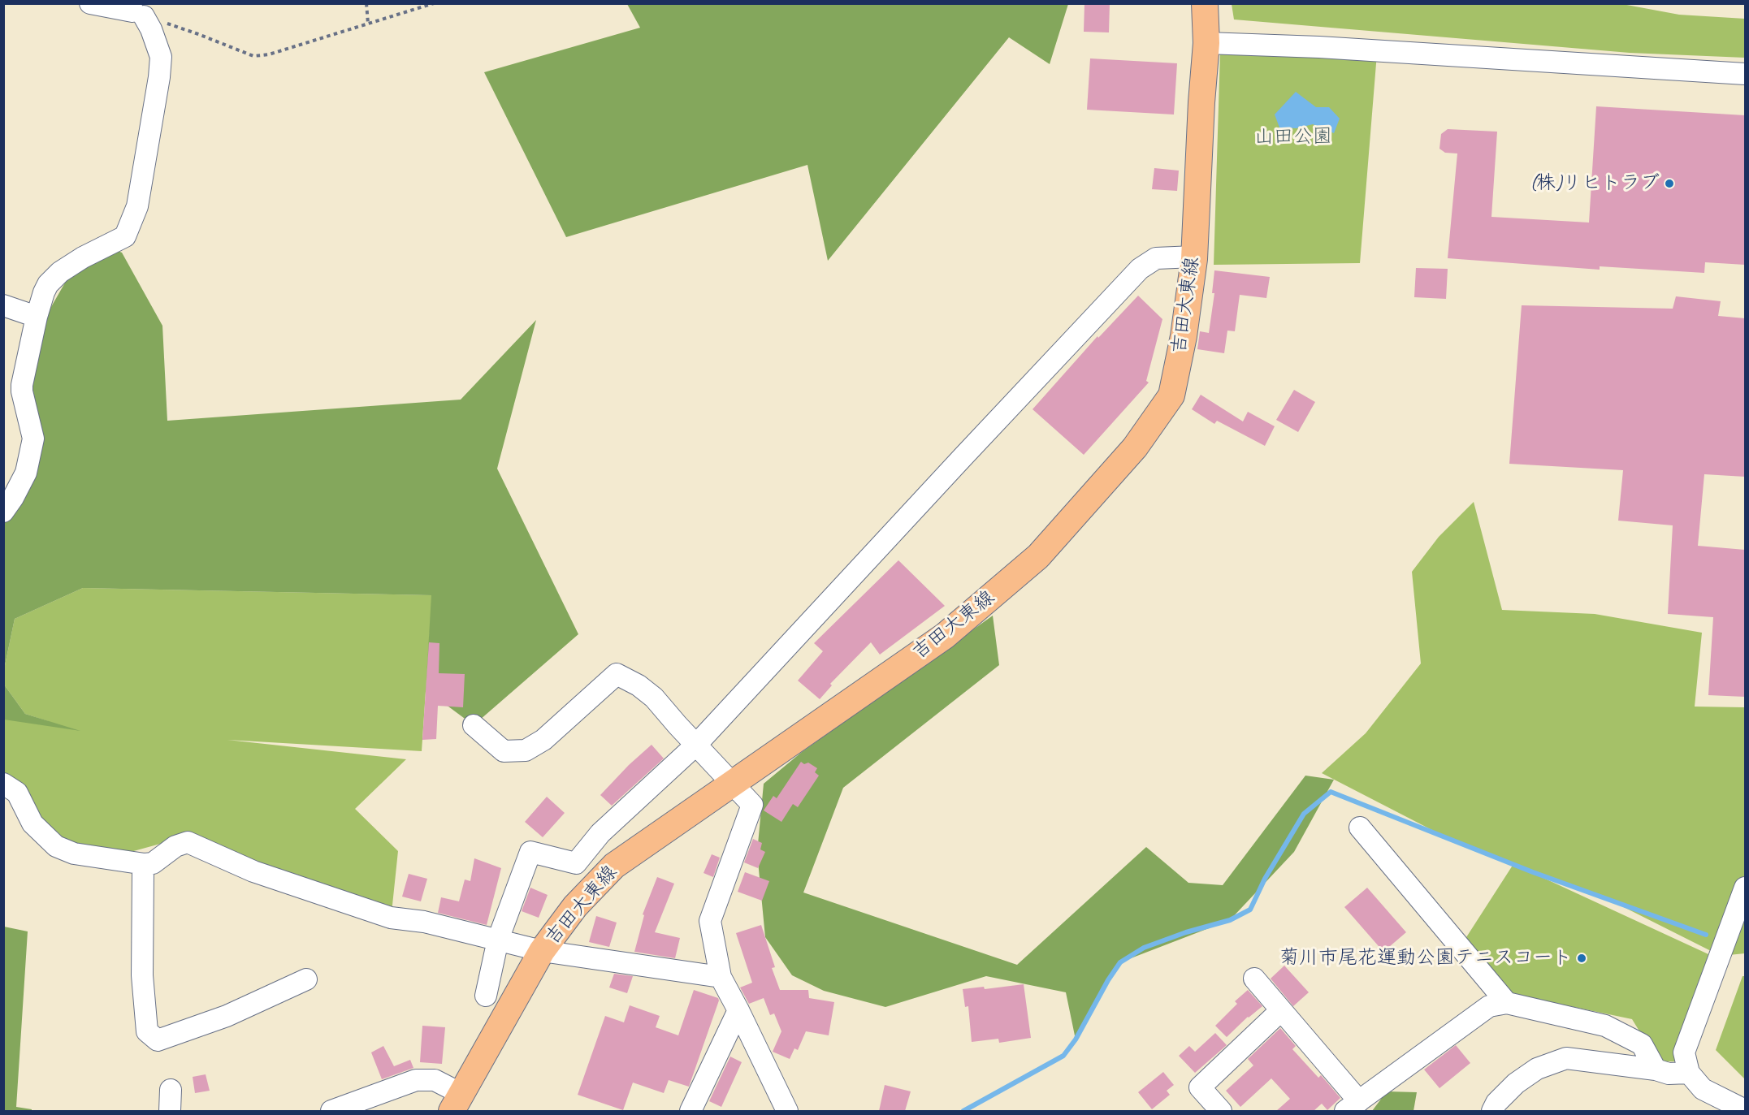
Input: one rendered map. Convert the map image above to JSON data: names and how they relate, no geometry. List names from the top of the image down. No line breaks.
{"streets":{"main road":["吉田大東線"]},"parks":["山田公園"],"places":["(株)リヒトラブ","菊川市尾花運動公園テニスコート"]}
